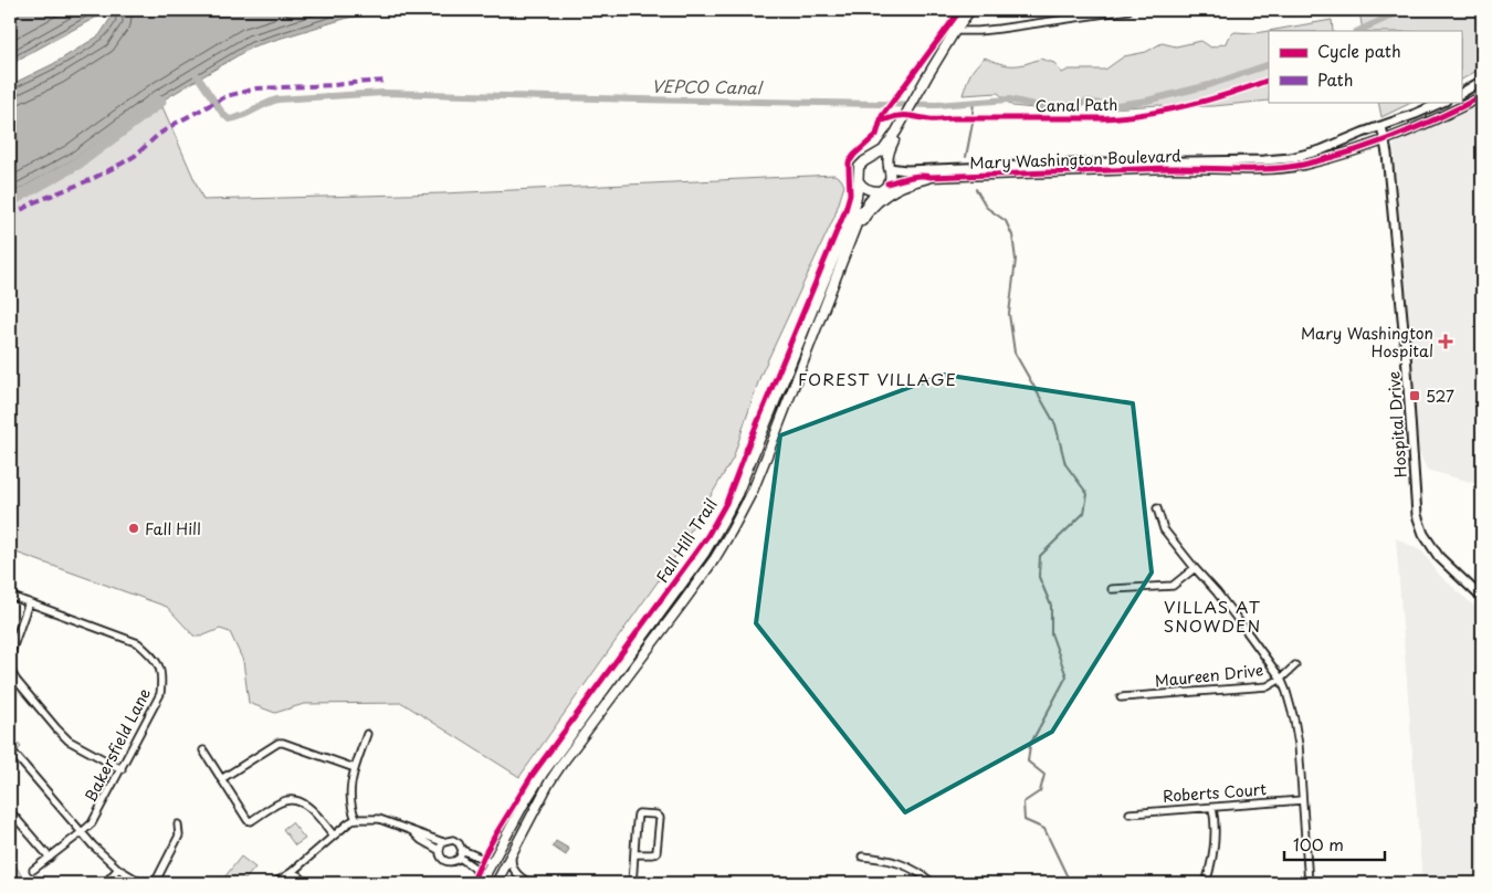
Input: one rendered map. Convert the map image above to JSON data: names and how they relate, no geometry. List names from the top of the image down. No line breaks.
{"streets":{"street":["Mary Washington Boulevard","Hospital Drive","Maureen Drive","Bakersfield Lane","Roberts Court"],"cycle path":["Canal Path","Fall Hill Trail"]},"crossings":[["Mary Washington Boulevard","Hospital Drive"]],"districts":["FOREST VILLAGE","VILLAS AT SNOWDEN"],"water":["VEPCO Canal"],"places":{"health":["Mary Washington Hospital"],"transit":["527"],"other":["Fall Hill"]},"legend":["Cycle path","Path"],"scale_bar":"100 m"}
